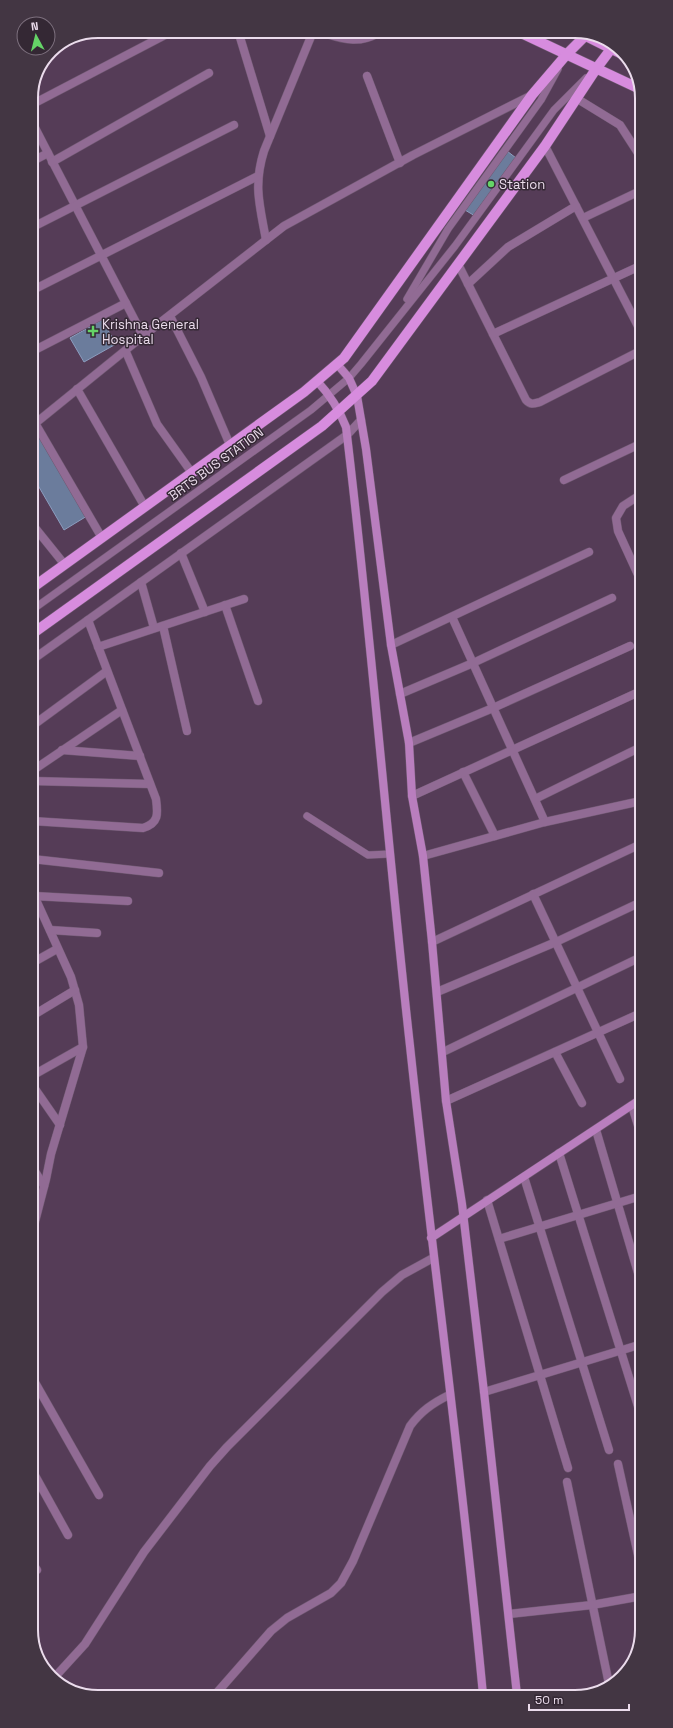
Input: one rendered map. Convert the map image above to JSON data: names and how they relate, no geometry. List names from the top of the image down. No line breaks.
{"streets":{"lane":["BRTS BUS STATION"]},"places":{"other":["Station"],"health":["Krishna General Hospital"]},"scale_bar":"50 m","north":"top"}
